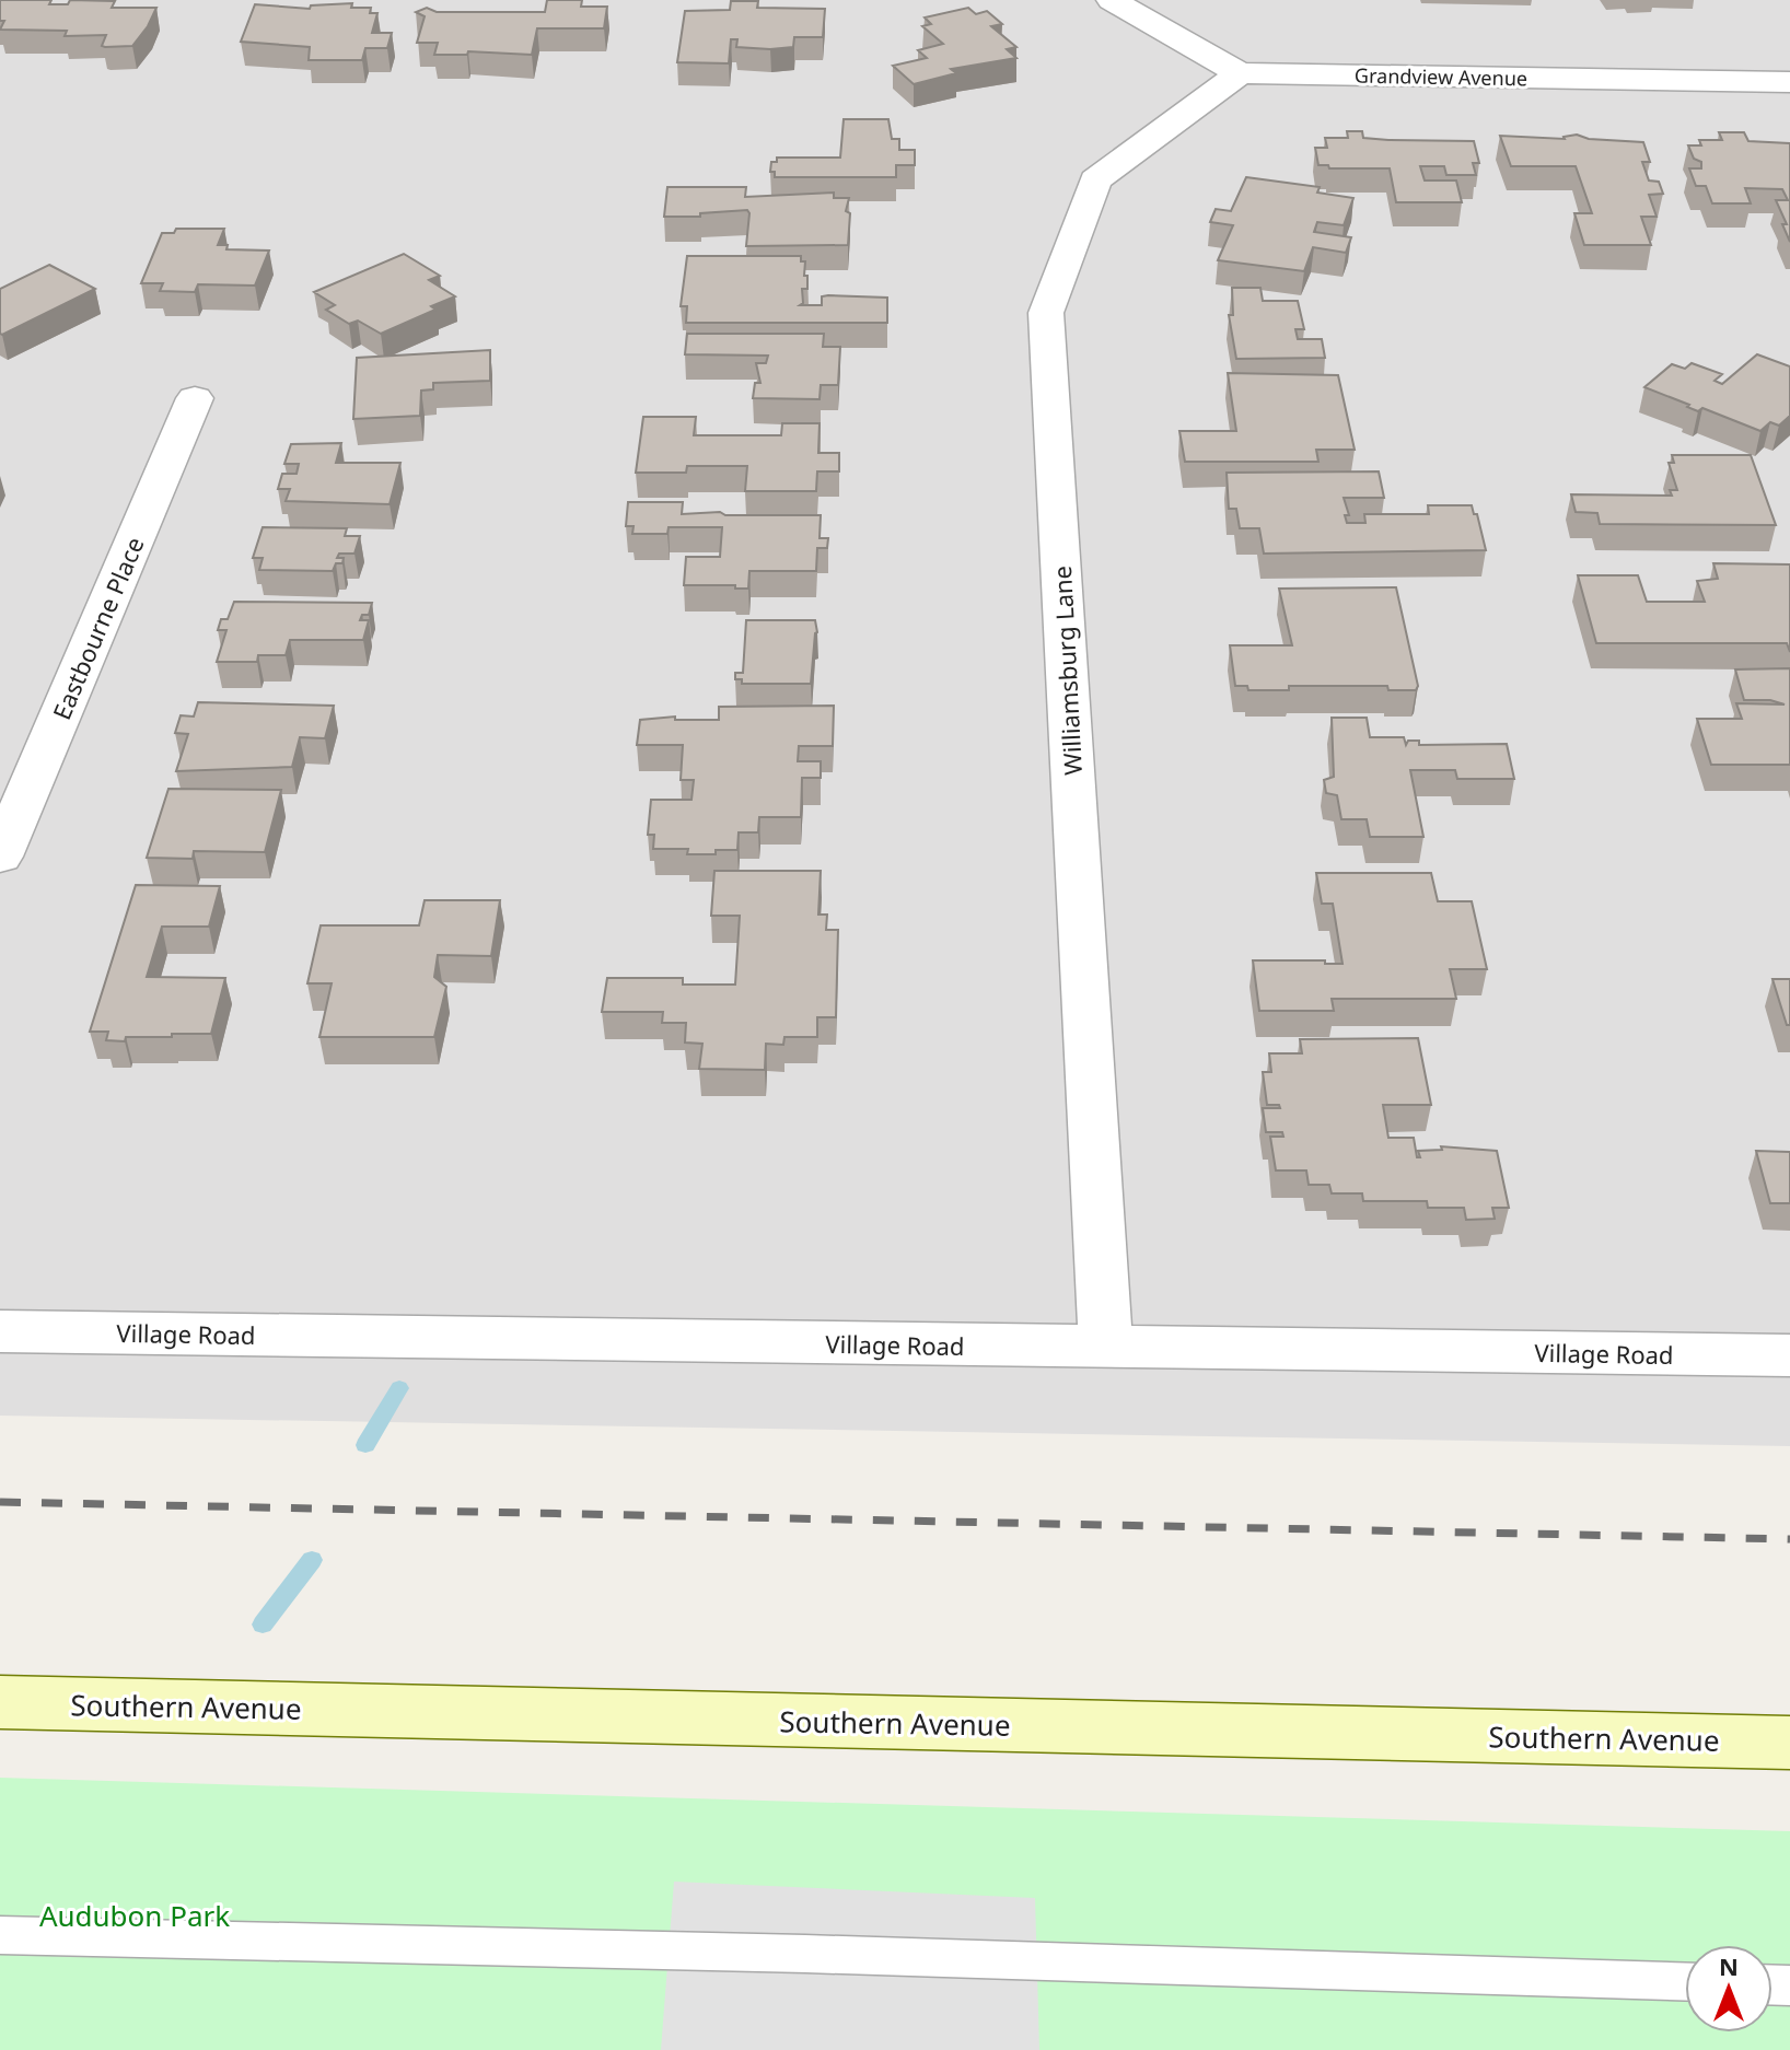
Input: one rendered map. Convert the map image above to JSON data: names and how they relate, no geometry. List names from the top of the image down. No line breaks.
{"streets":{"street":["Grandview Avenue","Eastbourne Place","Williamsburg Lane","Village Road","Southern Avenue"]},"crossings":[["Grandview Avenue","Williamsburg Lane"],["Williamsburg Lane","Village Road"]],"parks":["Audubon Park"],"north":"top"}
